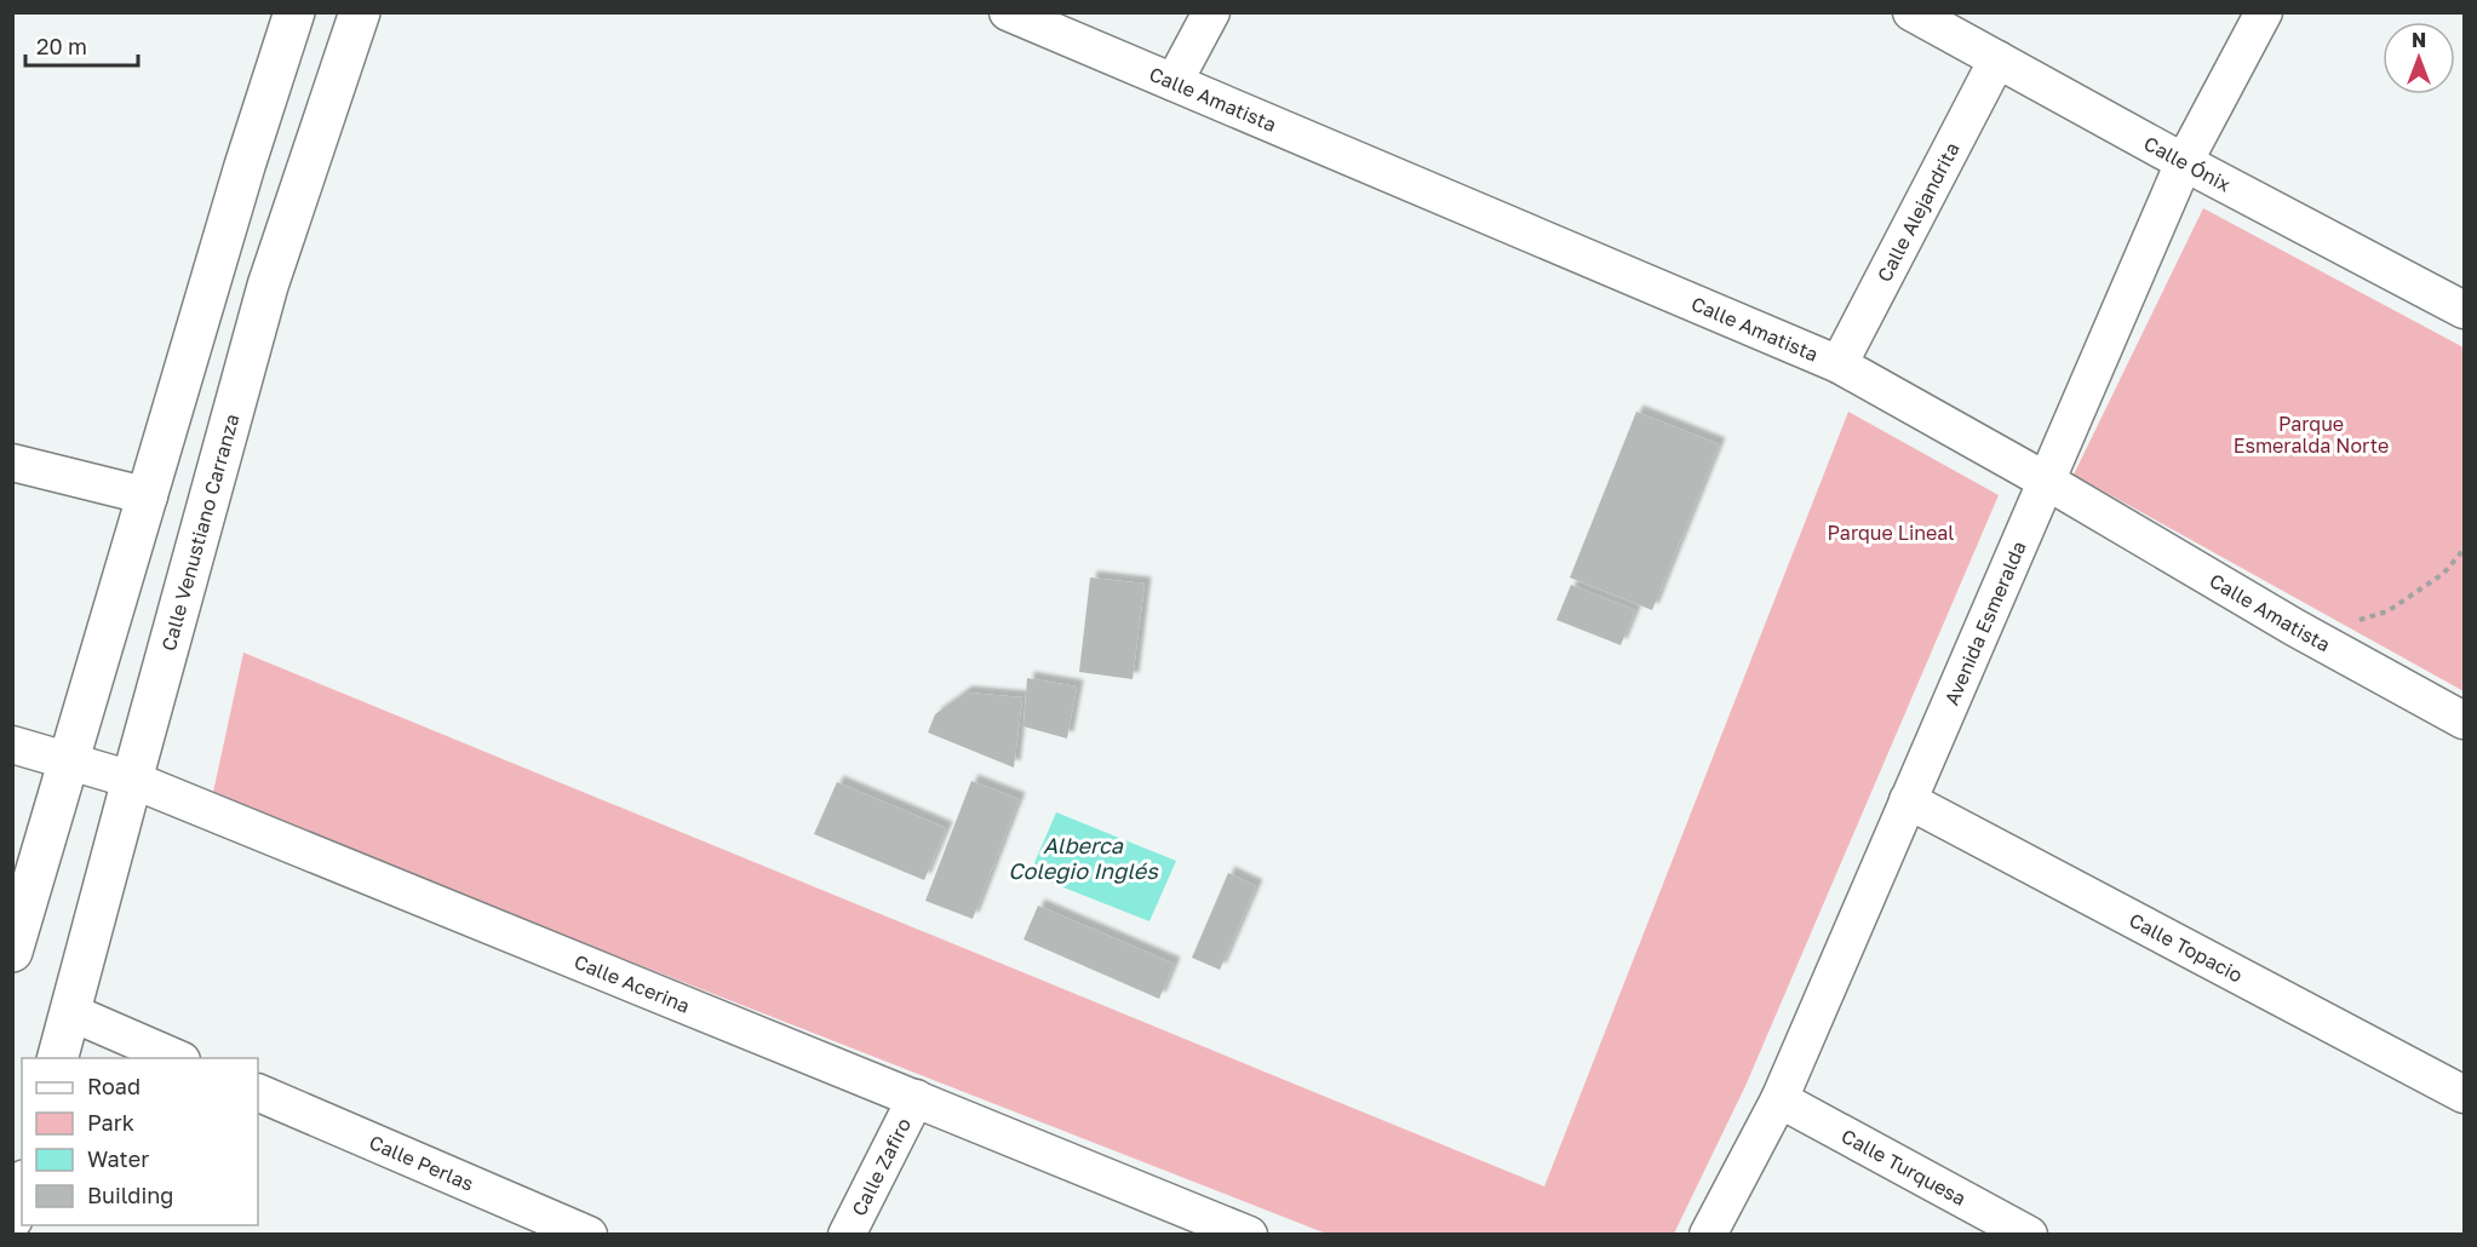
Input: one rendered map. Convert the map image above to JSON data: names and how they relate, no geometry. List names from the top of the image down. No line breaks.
{"streets":{"street":["Calle Amatista","Calle Ónix","Calle Alejandrita","Calle Venustiano Carranza","Avenida Esmeralda","Calle Topacio","Calle Acerina","Calle Perlas","Calle Zafiro","Calle Turquesa"]},"crossings":[["Calle Amatista","Calle Alejandrita"],["Calle Amatista","Avenida Esmeralda"],["Calle Ónix","Calle Alejandrita"],["Calle Ónix","Avenida Esmeralda"],["Calle Venustiano Carranza","Calle Acerina"],["Avenida Esmeralda","Calle Topacio"],["Avenida Esmeralda","Calle Turquesa"],["Calle Acerina","Calle Zafiro"]],"water":["Alberca Colegio Inglés"],"parks":["Parque Esmeralda Norte","Parque Lineal"],"legend":["Road","Park","Water","Building"],"scale_bar":"20 m","north":"top"}
